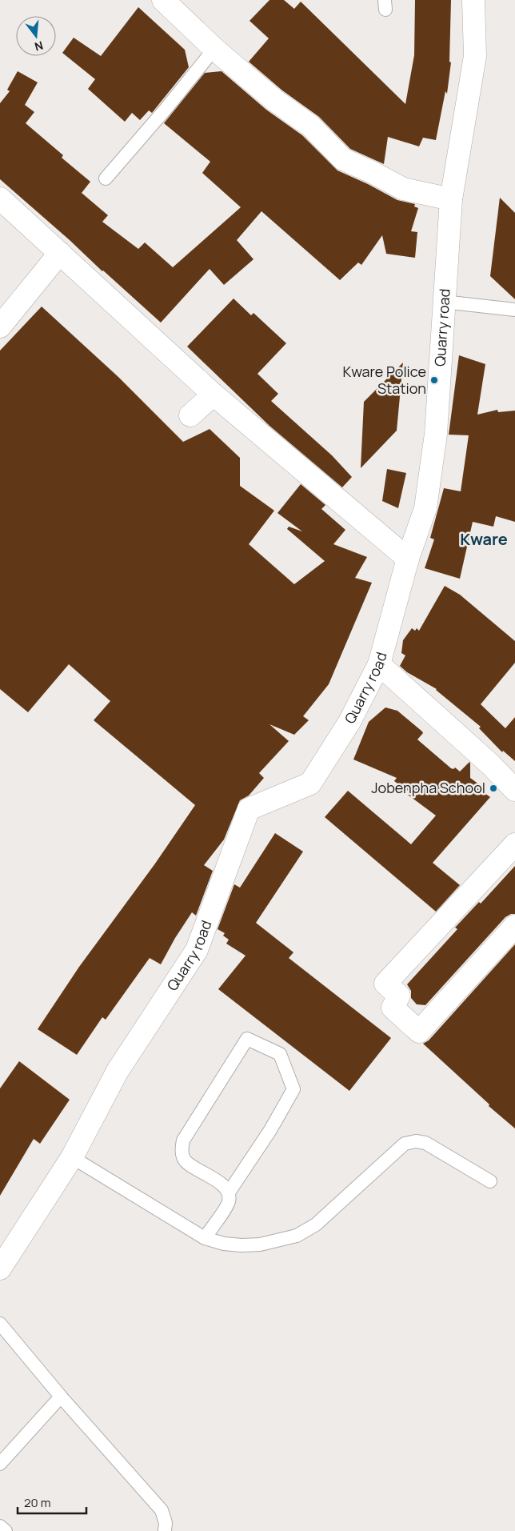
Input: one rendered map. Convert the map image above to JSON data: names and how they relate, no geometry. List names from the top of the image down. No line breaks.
{"streets":{"street":["Quarry road"]},"districts":["Kware"],"places":["Kware Police Station","Jobenpha School"],"scale_bar":"20 m","north":"bottom"}
